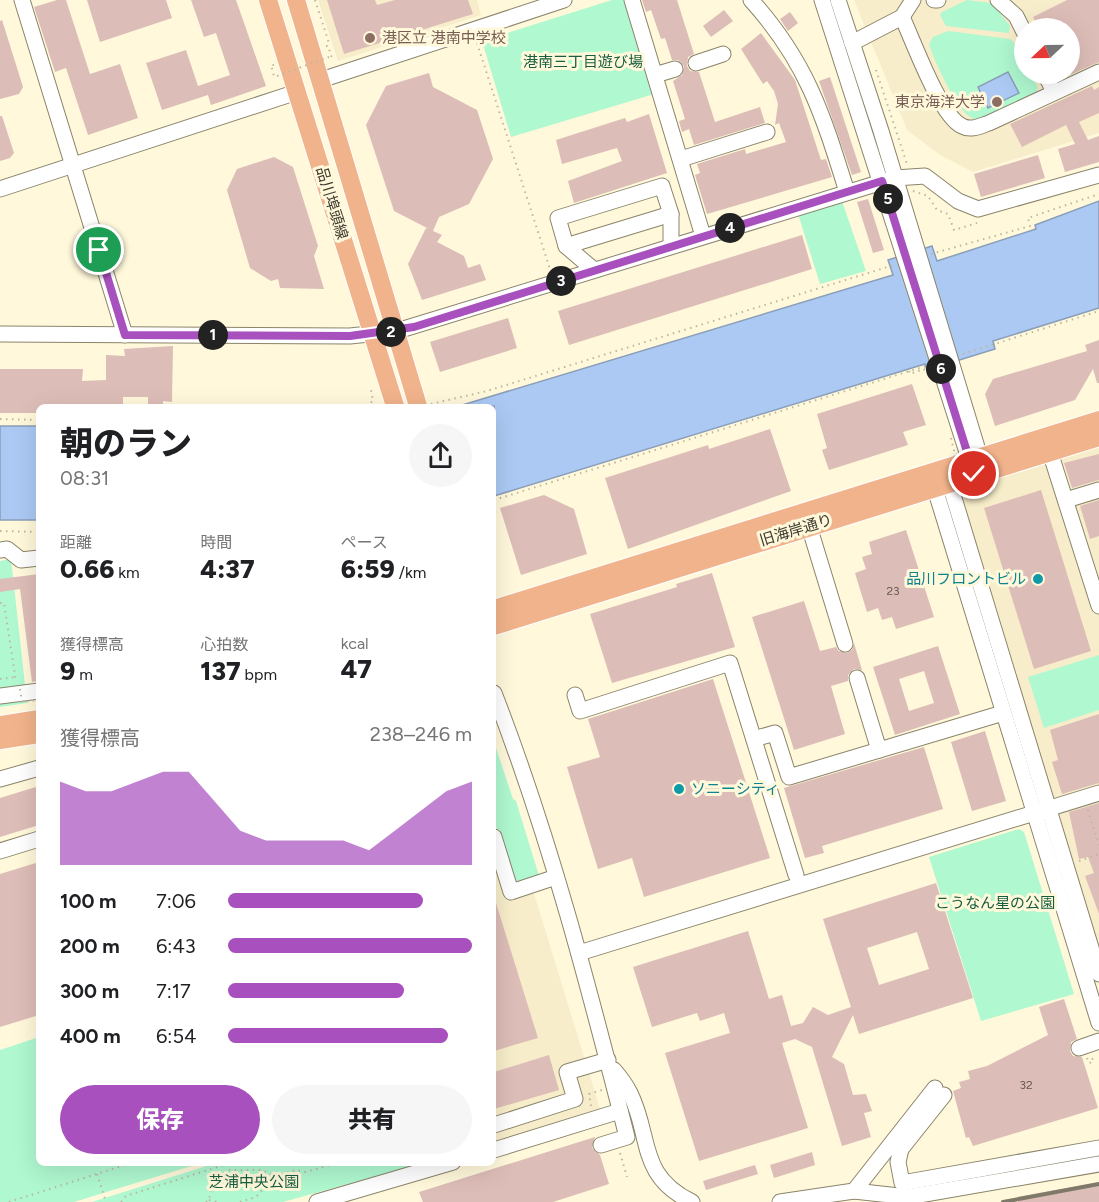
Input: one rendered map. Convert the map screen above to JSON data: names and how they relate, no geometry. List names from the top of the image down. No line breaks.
{"streets":{"main road":["品川埠頭線","旧海岸通り"]},"parks":["港南三丁目遊び場","こうなん星の公園","芝浦中央公園"],"places":["港区立 港南中学校","東京海洋大学","品川フロントビル","ソニーシティ"],"house_numbers":["23","32"],"north":"left","page":{"pins":["5","4","3","2","1","6"],"heading":["朝のラン","08:31"],"stats":[["距離","0.66 km"],["時間","4:37"],["ペース","6:59 /km"],["獲得標高","9 m"],["心拍数","137 bpm"],["kcal","47"]],"chart":["獲得標高","238–246 m"],"list":[{"name":"100 m","note":"7:06"},{"name":"200 m","note":"6:43"},{"name":"300 m","note":"7:17"},{"name":"400 m","note":"6:54"}],"buttons":["保存","共有"]}}
